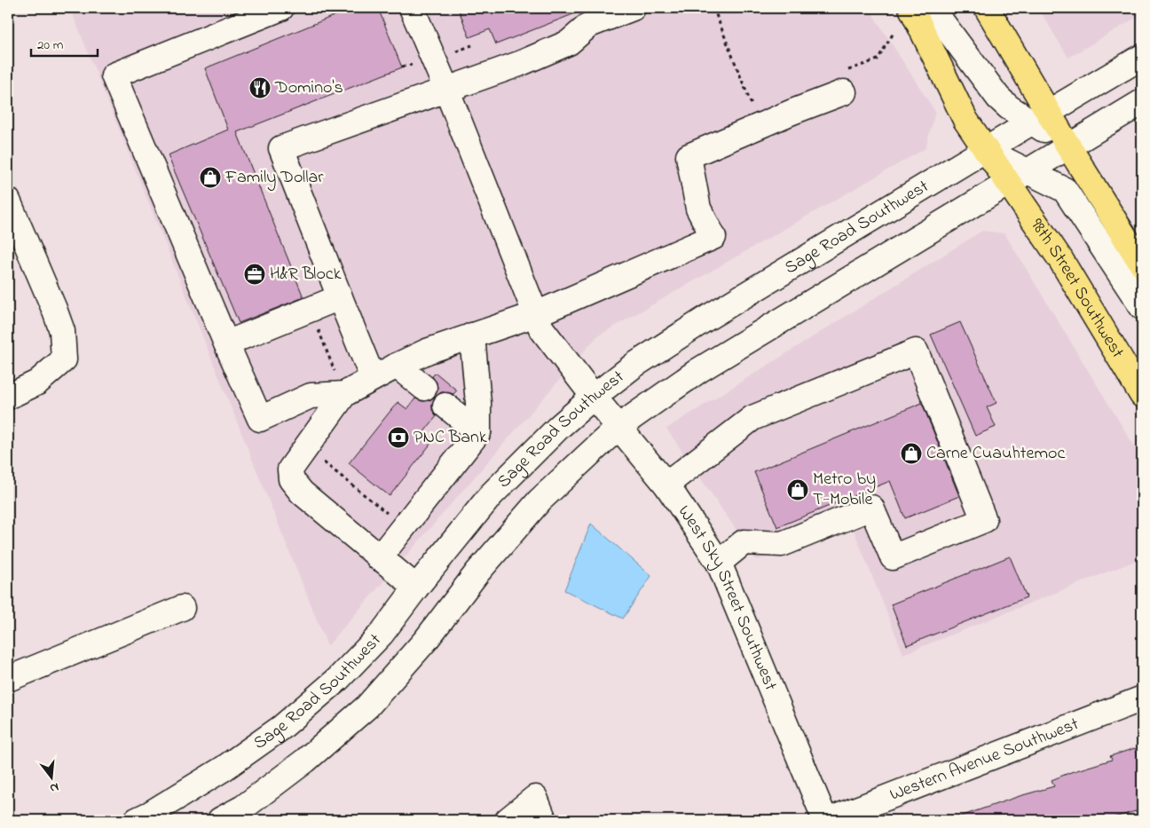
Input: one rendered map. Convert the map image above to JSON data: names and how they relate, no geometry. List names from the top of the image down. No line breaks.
{"streets":{"main road":["98th Street Southwest"],"street":["Sage Road Southwest","West Sky Street Southwest","Western Avenue Southwest"]},"crossings":[["Sage Road Southwest","98th Street Southwest"],["Sage Road Southwest","West Sky Street Southwest"],["West Sky Street Southwest","Western Avenue Southwest"]],"places":{"restaurant":["Domino's"],"shop":["Family Dollar","Carne Cuauhtemoc","Metro by T-Mobile"],"office":["H&R Block"],"bank":["PNC Bank"]},"scale_bar":"20 m","north":"bottom"}
